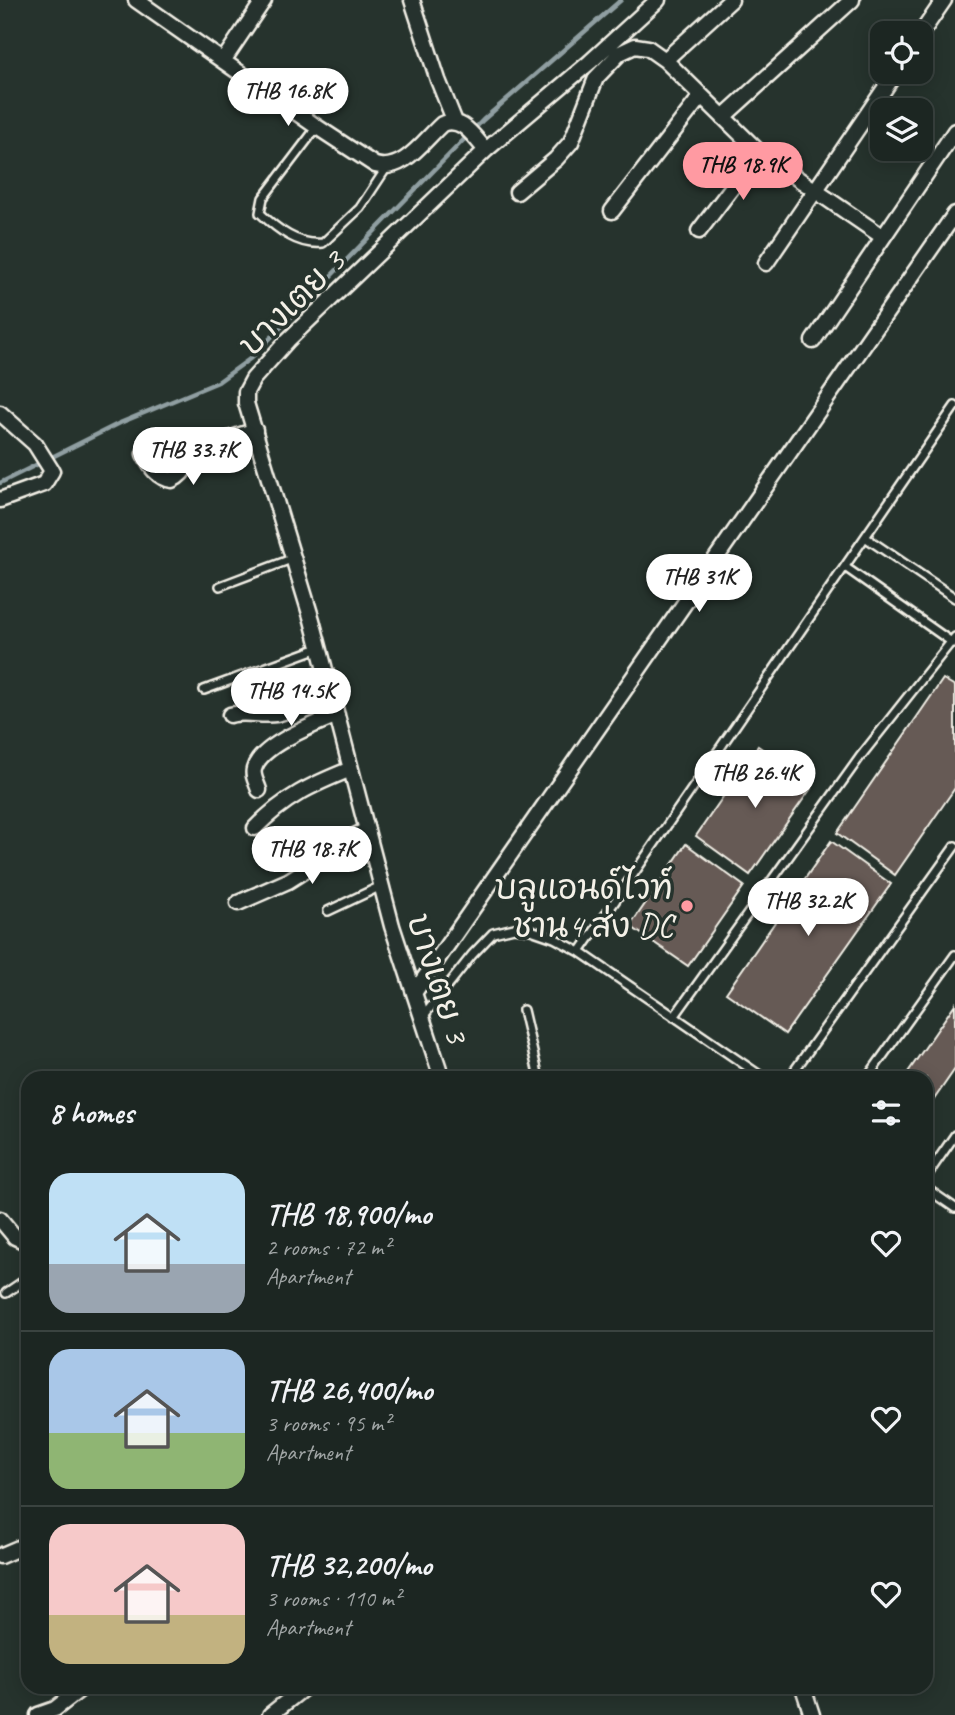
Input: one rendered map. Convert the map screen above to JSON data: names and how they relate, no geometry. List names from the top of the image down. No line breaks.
{"streets":{"street":["บางเตย 3"]},"places":["บลูแอนด์ไวท์ ชาน4 ส่ง DC"],"page":{"price":["THB 16.8K","THB 18.9K","THB 33.7K","THB 31K","THB 14.5K","THB 26.4K","THB 18.7K","THB 32.2K"],"heading":"8 homes","list":[{"name":"THB 18,900/mo","note":"2 rooms · 72 m² · Apartment"},{"name":"THB 26,400/mo","note":"3 rooms · 95 m² · Apartment"},{"name":"THB 32,200/mo","note":"3 rooms · 110 m² · Apartment"}]}}
